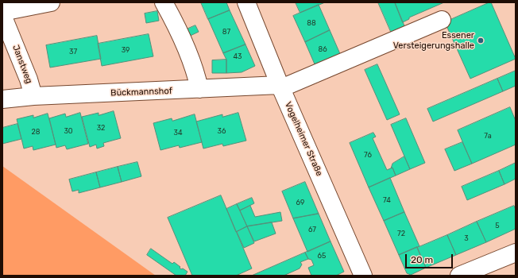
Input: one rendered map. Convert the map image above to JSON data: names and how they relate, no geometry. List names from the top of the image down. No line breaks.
{"streets":{"street":["Janstweg","Bückmannshof","Vogelheimer Straße"]},"crossings":[["Janstweg","Bückmannshof"],["Bückmannshof","Vogelheimer Straße"]],"places":["Essener Versteigerungshalle"],"house_numbers":["88","87","86","39","37","43","32","30","36","28","34","7a","76","74","69","5","67","72","3","65"],"scale_bar":"20 m"}
